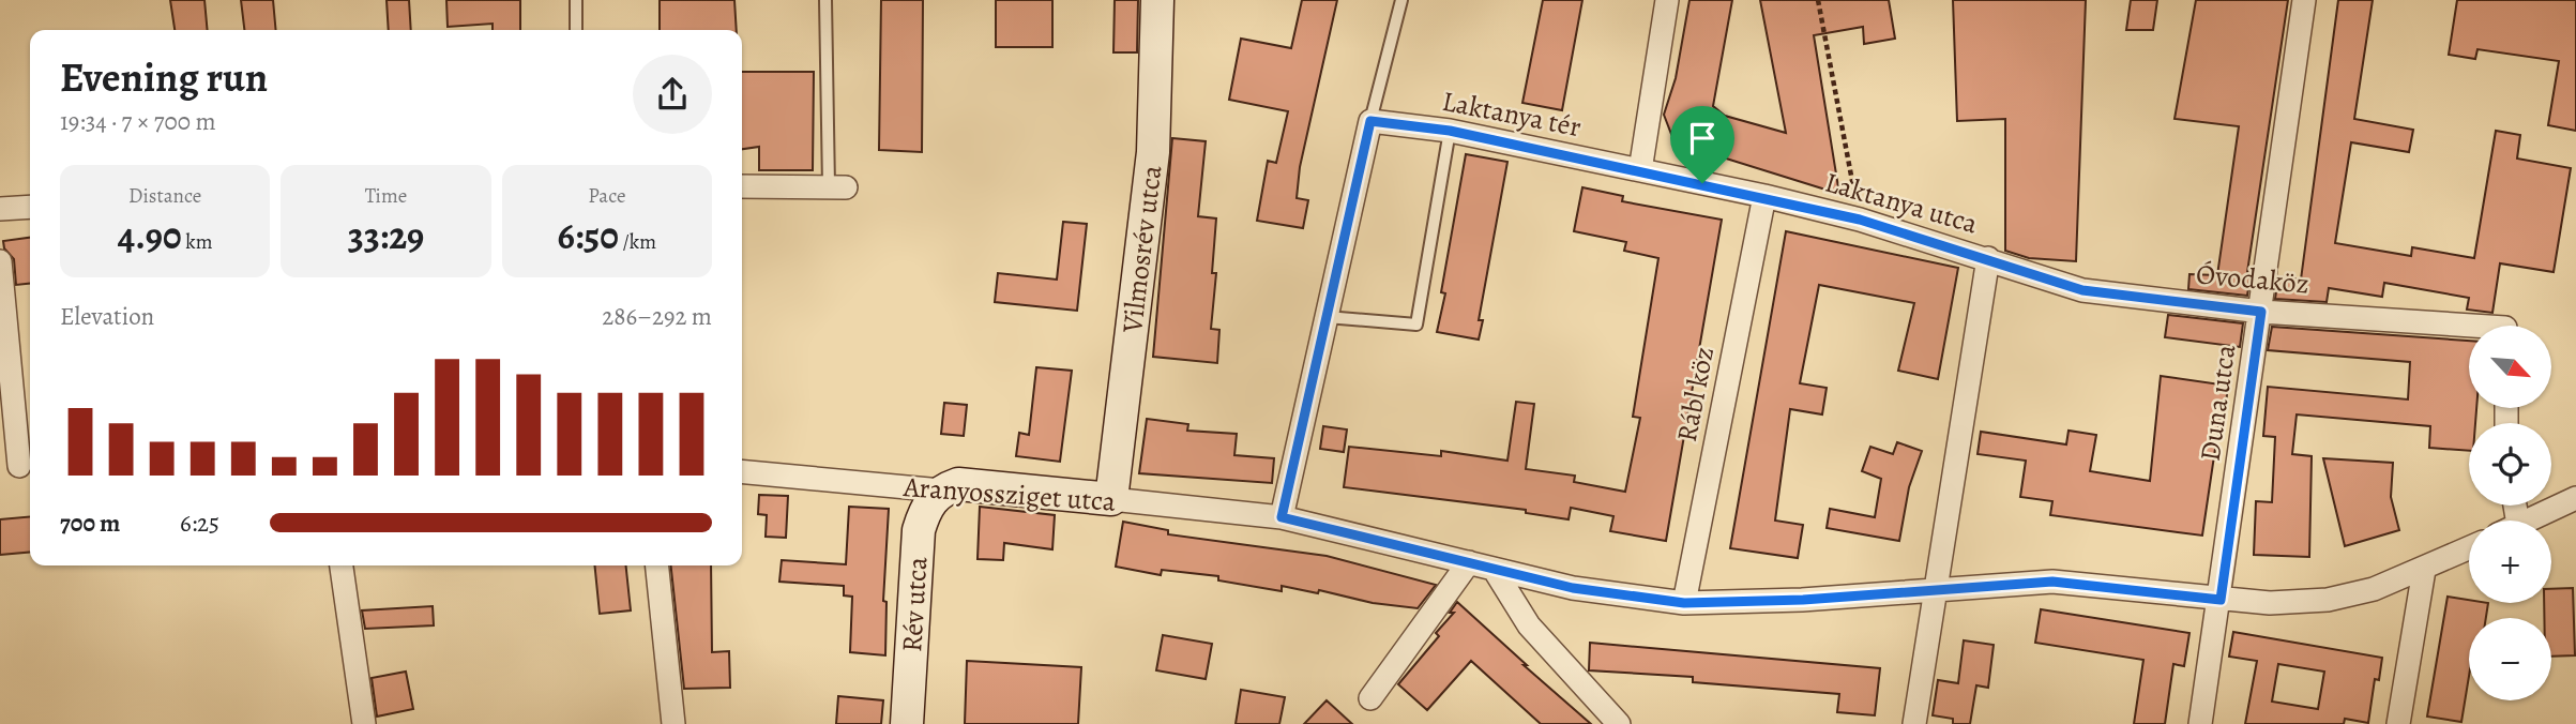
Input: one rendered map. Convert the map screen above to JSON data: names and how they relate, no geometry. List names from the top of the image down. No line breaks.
{"streets":{"main road":["Vilmosrév utca","Aranyossziget utca","Rév utca"],"street":["Laktanya tér","Laktanya utca","Óvodaköz","Rábl köz","Duna utca"]},"crossings":[["Laktanya tér","Laktanya utca"],["Laktanya utca","Óvodaköz"],["Laktanya utca","Rábl köz"],["Laktanya utca","Aranyossziget utca"],["Vilmosrév utca","Aranyossziget utca"],["Óvodaköz","Duna utca"],["Rábl köz","Aranyossziget utca"],["Duna utca","Aranyossziget utca"],["Aranyossziget utca","Rév utca"]],"north":"bottom right","page":{"heading":["Evening run","19:34 · 7 × 700 m"],"stats":[["Distance","4.90 km"],["Time","33:29"],["Pace","6:50 /km"]],"chart":["Elevation","286–292 m"],"map_buttons":["+","−"],"list":[{"name":"700 m","note":"6:25"}]}}
